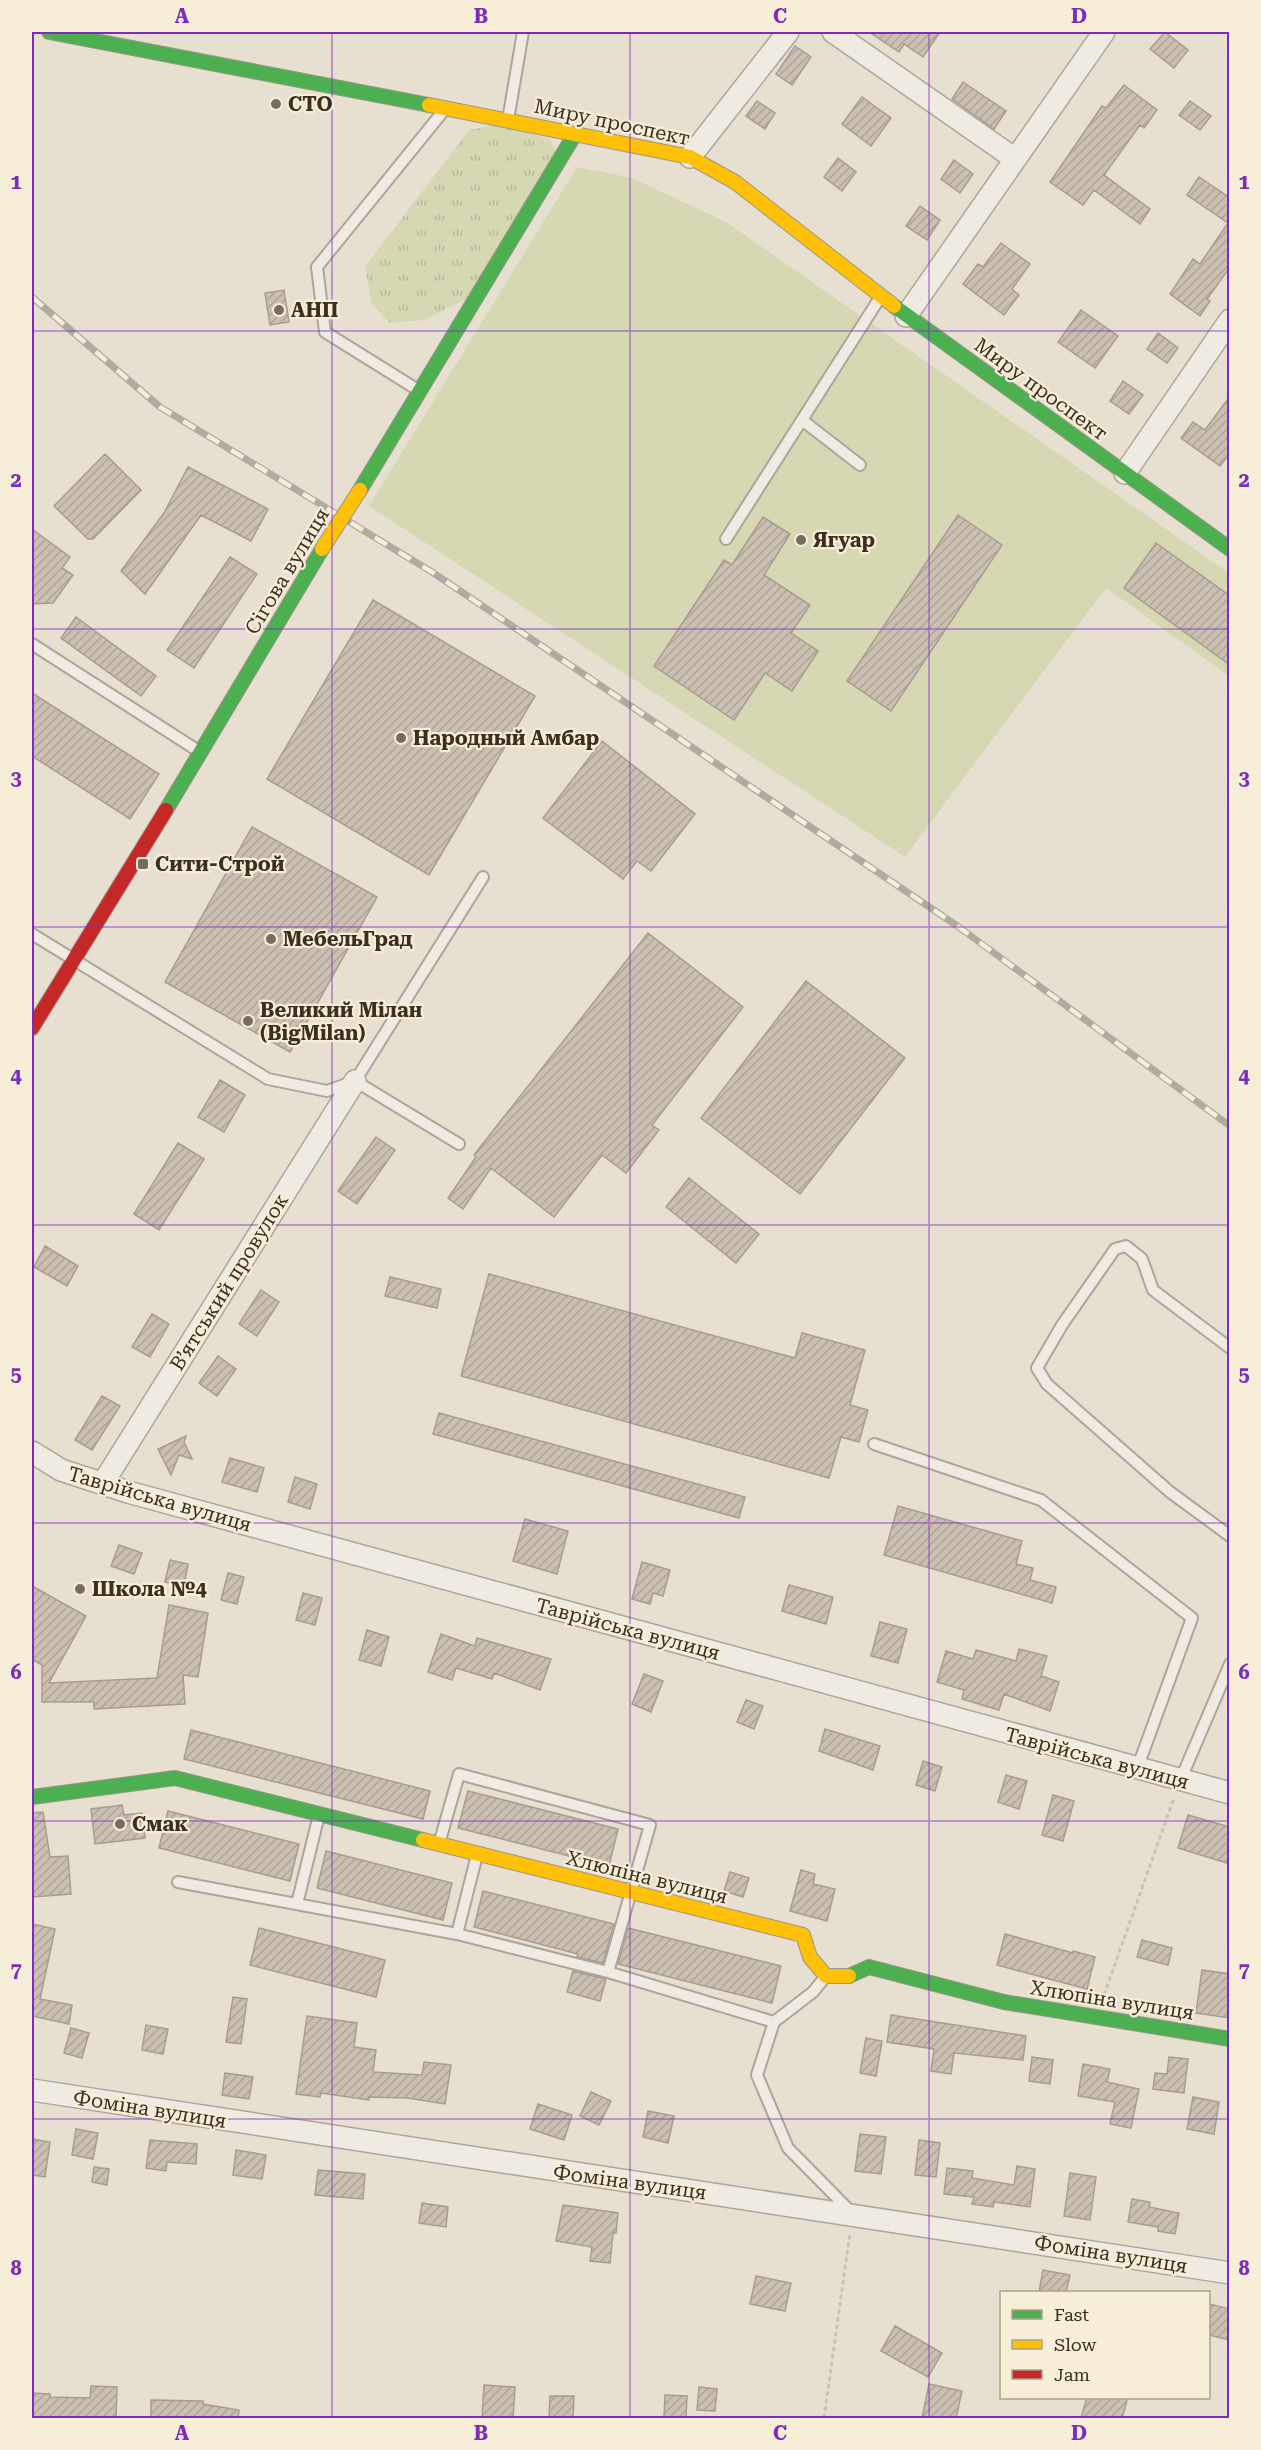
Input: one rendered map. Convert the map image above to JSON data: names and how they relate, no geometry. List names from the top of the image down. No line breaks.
{"streets":{"street":["Миру проспект","Сігова вулиця","В’ятський провулок","Таврійська вулиця","Хлюпіна вулиця","Фоміна вулиця"]},"crossings":[["Миру проспект","Сігова вулиця"],["В’ятський провулок","Таврійська вулиця"]],"places":{"other":["СТО","АНП","Ягуар","Народный Амбар","МебельГрад","Великий Мілан (BigMilan)","Школа №4","Смак"],"transit":["Сити-Строй"]},"legend":["Fast","Slow","Jam"],"grid":{"columns":["A","B","C","D"],"rows":["1","2","3","4","5","6","7","8"]}}
